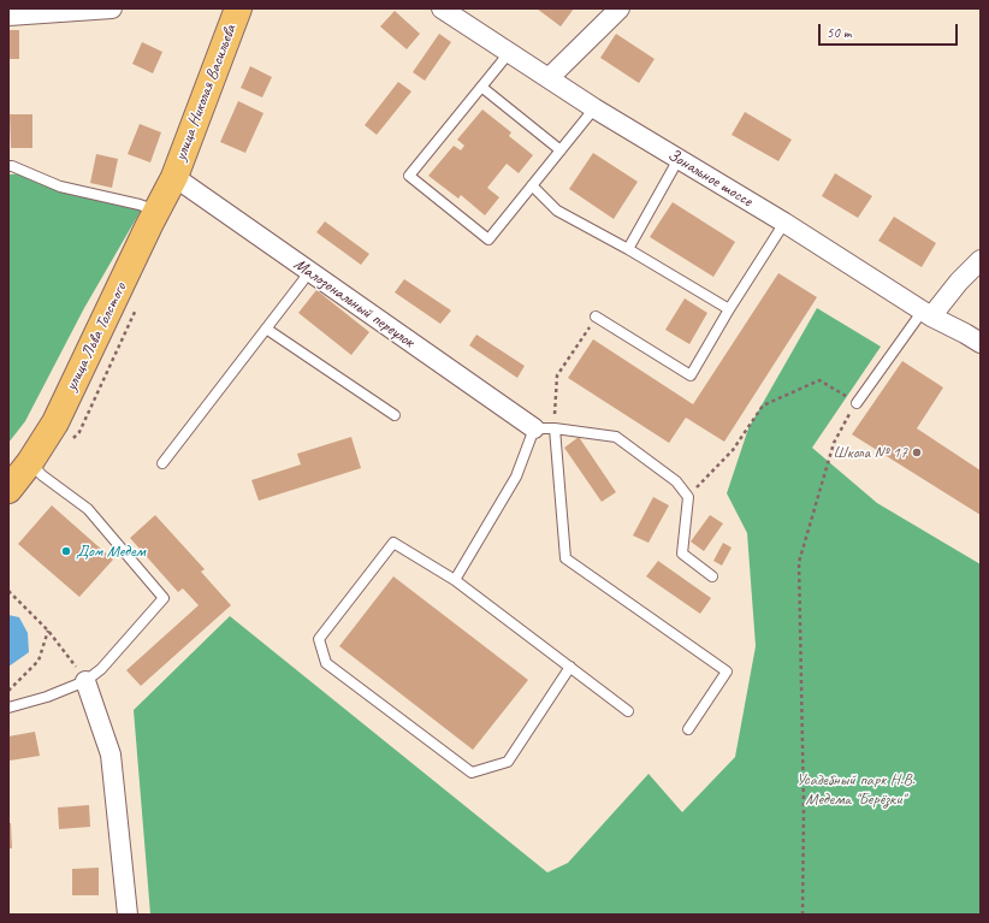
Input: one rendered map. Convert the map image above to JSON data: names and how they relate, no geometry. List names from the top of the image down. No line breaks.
{"streets":{"main road":["улица Николая Васильева","улица Льва Толстого"],"street":["Зональное шоссе","Малозональный переулок"]},"crossings":[["улица Николая Васильева","Малозональный переулок"],["улица Николая Васильева","улица Льва Толстого"],["Малозональный переулок","улица Льва Толстого"]],"parks":["Усадебный парк Н.В. Медема \"Берёзки\""],"places":["Школа № 17","Дом Медем"],"scale_bar":"50 m"}
